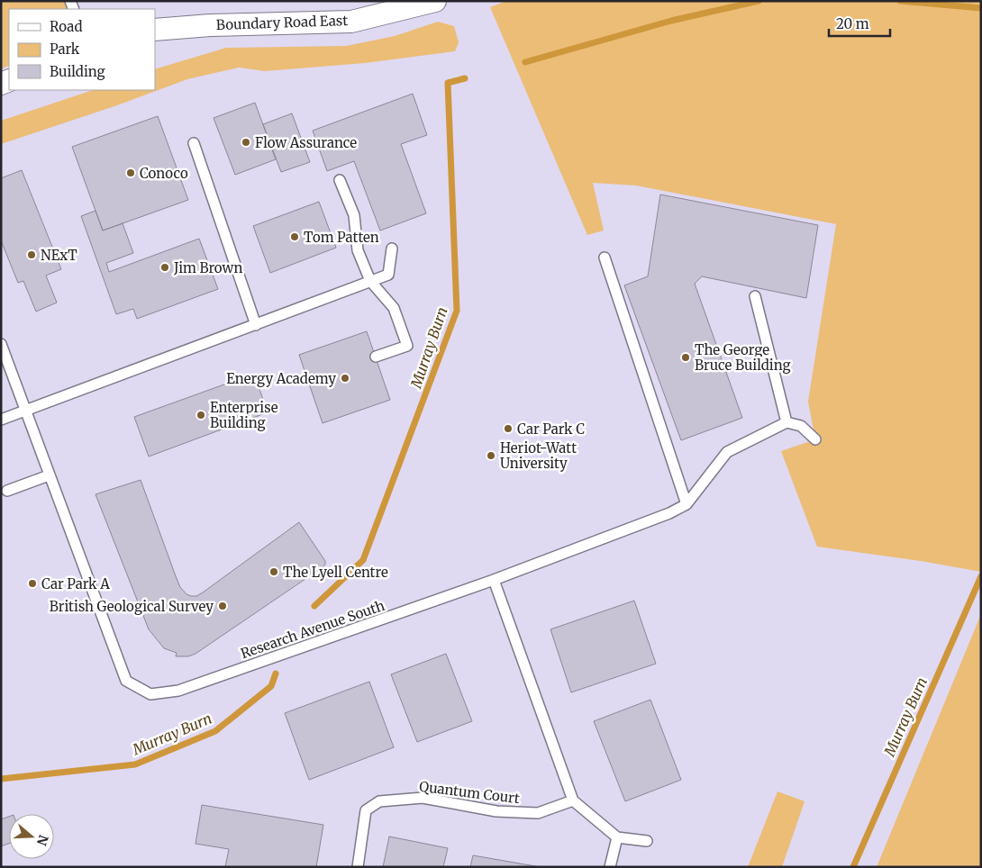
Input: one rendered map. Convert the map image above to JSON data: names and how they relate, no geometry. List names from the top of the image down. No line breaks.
{"streets":{"street":["Boundary Road East"],"lane":["Research Avenue South","Quantum Court"]},"water":["Murray Burn"],"places":["Flow Assurance","Conoco","Tom Patten","NExT","Jim Brown","The George Bruce Building","Energy Academy","Enterprise Building","Car Park C","Heriot-Watt University","The Lyell Centre","Car Park A","British Geological Survey"],"legend":["Road","Park","Building"],"scale_bar":"20 m","north":"right"}
